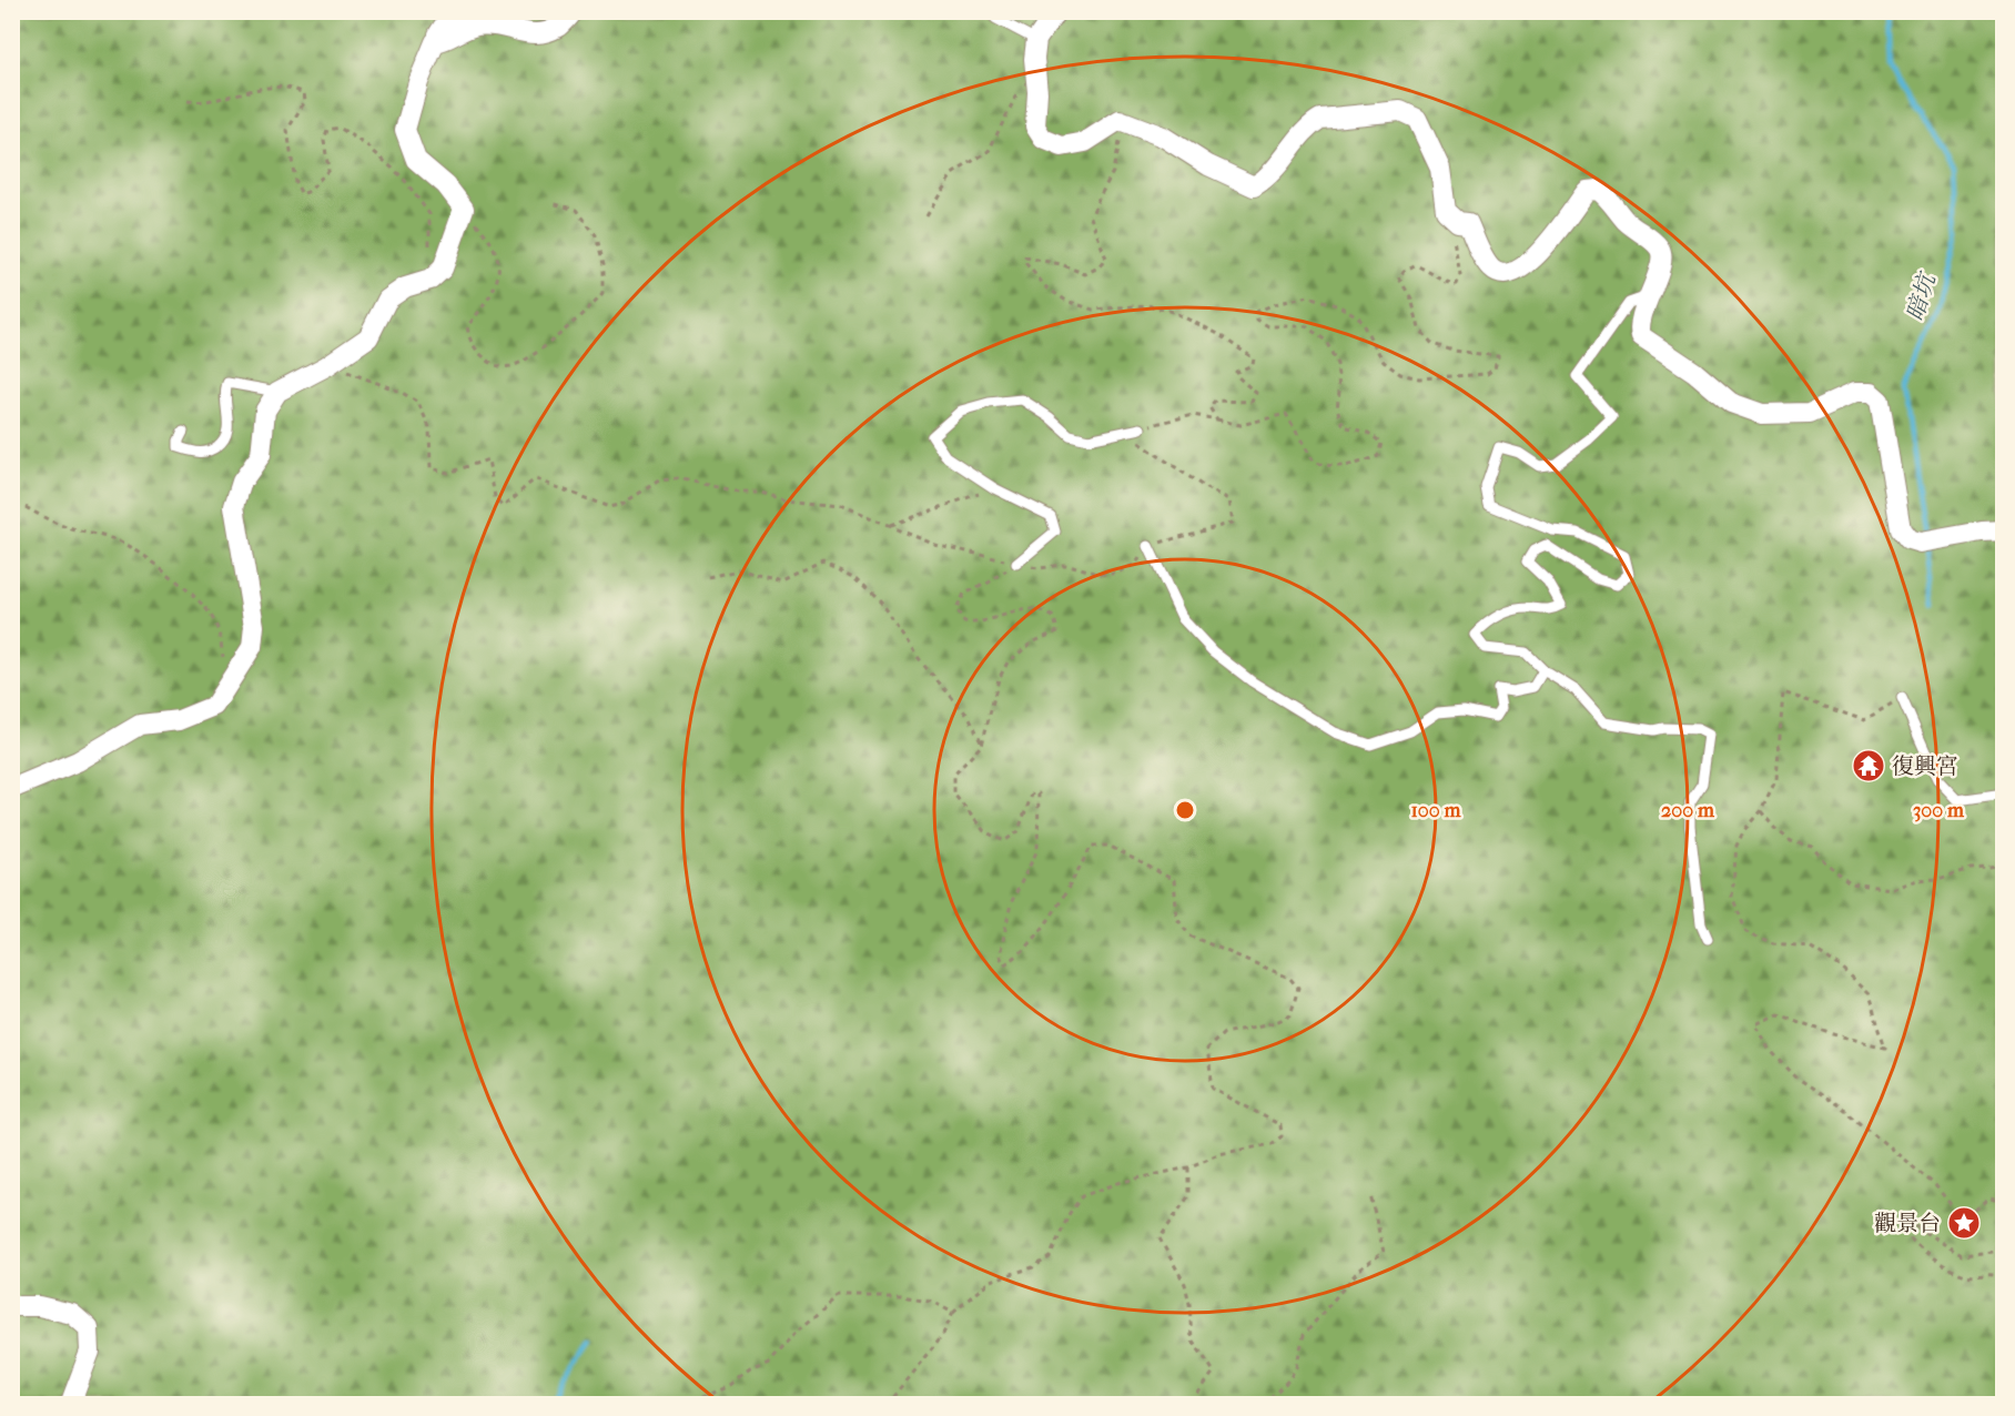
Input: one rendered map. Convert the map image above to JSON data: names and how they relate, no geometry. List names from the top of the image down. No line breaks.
{"water":["暗坑"],"places":{"temple":["復興宮"],"place":["觀景台"]},"rings":["100 m","200 m","300 m"]}
